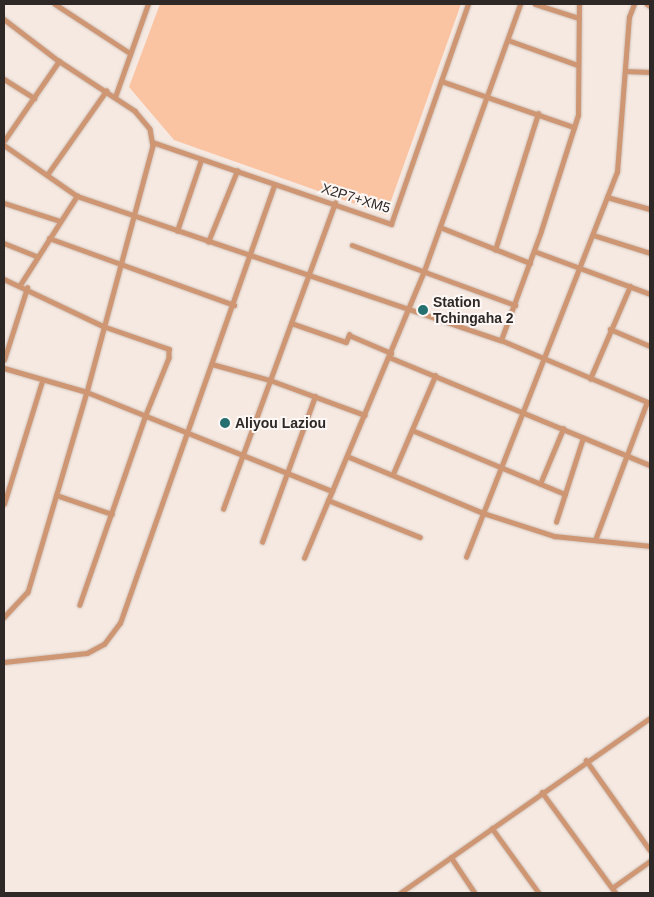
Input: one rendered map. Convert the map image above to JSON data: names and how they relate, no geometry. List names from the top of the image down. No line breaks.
{"streets":{"street":["X2P7+XM5"]},"places":["Station Tchingaha 2","Aliyou Laziou"]}
